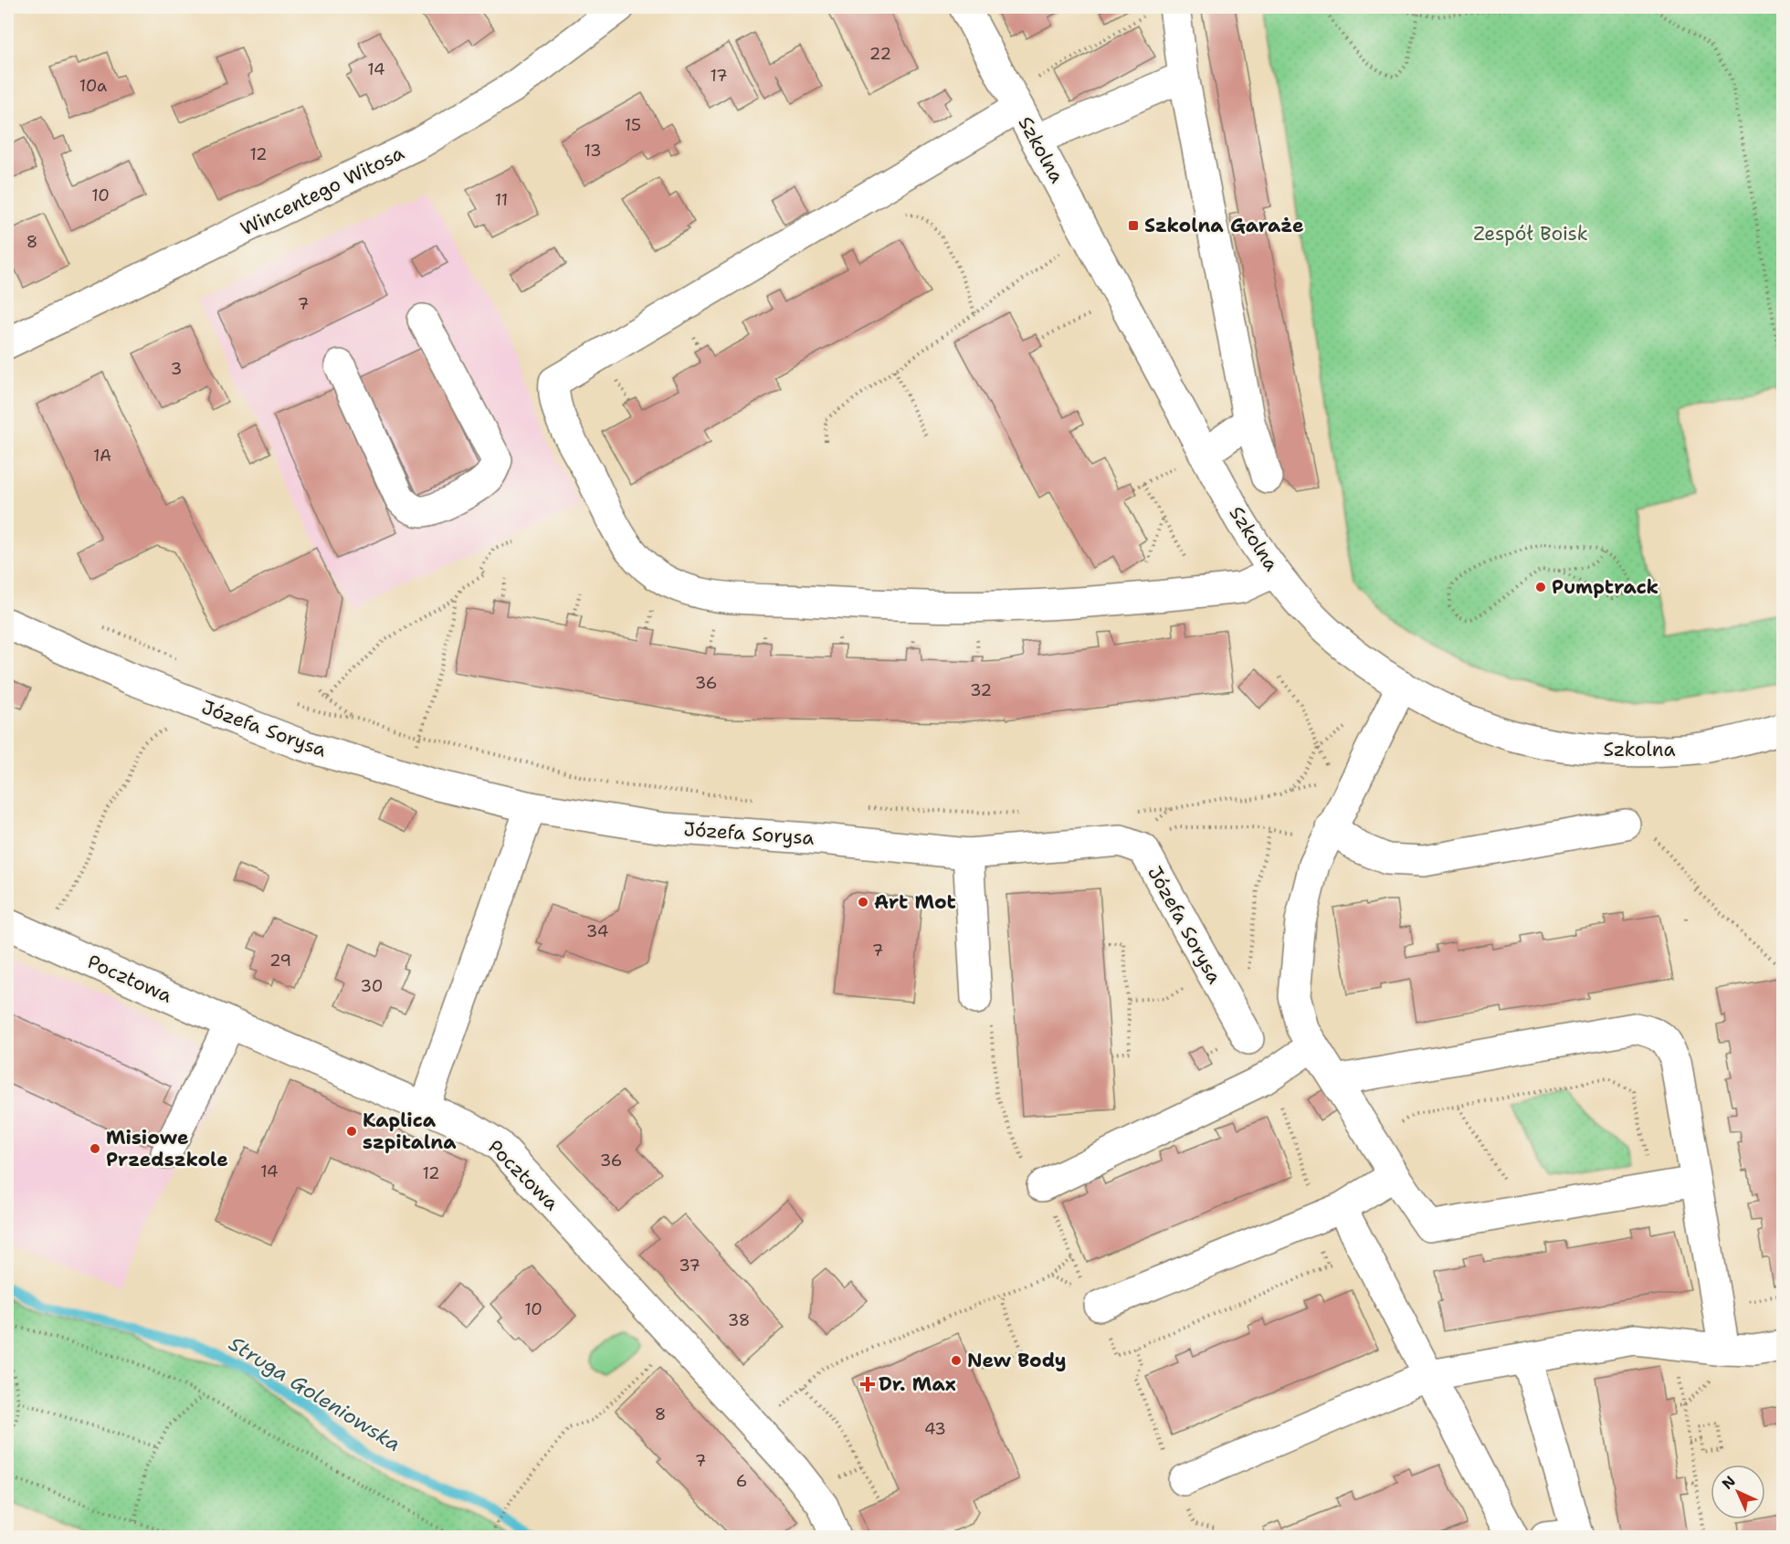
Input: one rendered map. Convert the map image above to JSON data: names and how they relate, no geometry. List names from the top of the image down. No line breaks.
{"streets":{"street":["Szkolna","Wincentego Witosa","Józefa Sorysa","Pocztowa"]},"water":["Struga Goleniowska"],"parks":["Zespół Boisk"],"places":{"transit":["Szkolna Garaże"],"other":["Pumptrack","Art Mot","Kaplica szpitalna","Misiowe Przedszkole","New Body"],"health":["Dr. Max"]},"house_numbers":["22","14","17","10a","15","13","12","10","11","8","7","3","1A","36","32","34","7","29","30","36","14","12","37","10","38","8","43","7","6"],"north":"top left"}
